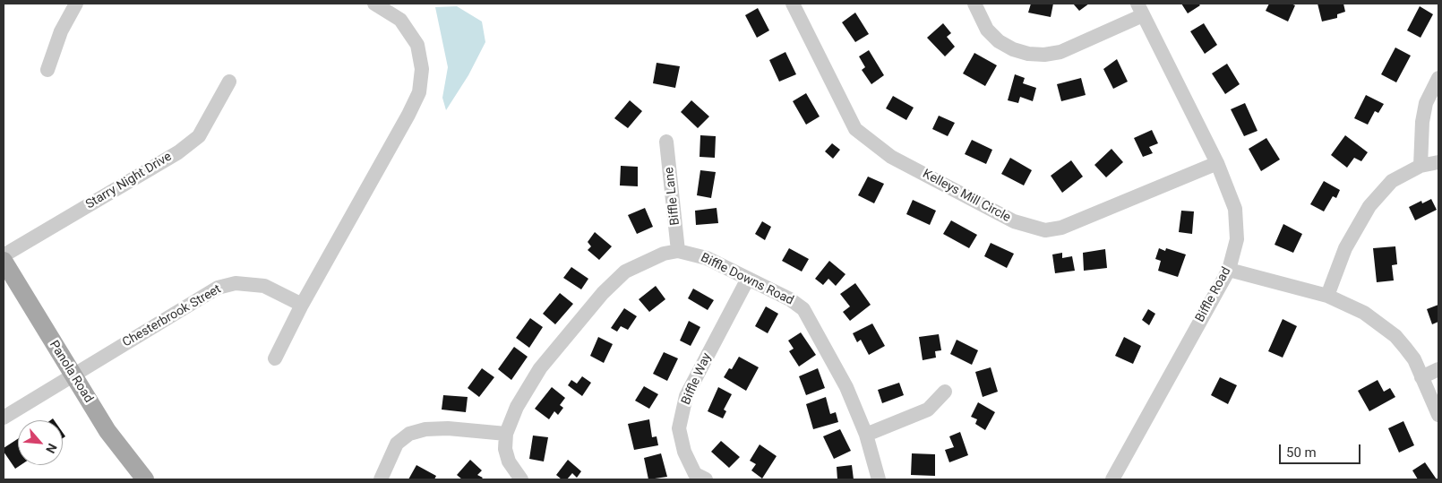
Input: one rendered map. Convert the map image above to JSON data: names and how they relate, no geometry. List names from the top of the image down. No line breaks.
{"streets":{"main road":["Panola Road"],"street":["Starry Night Drive","Biffle Lane","Kelleys Mill Circle","Biffle Downs Road","Biffle Road","Chesterbrook Street","Biffle Way"]},"crossings":[["Biffle Lane","Biffle Downs Road"],["Kelleys Mill Circle","Biffle Road"],["Biffle Downs Road","Biffle Way"],["Chesterbrook Street","Panola Road"]],"scale_bar":"50 m","north":"bottom right"}
